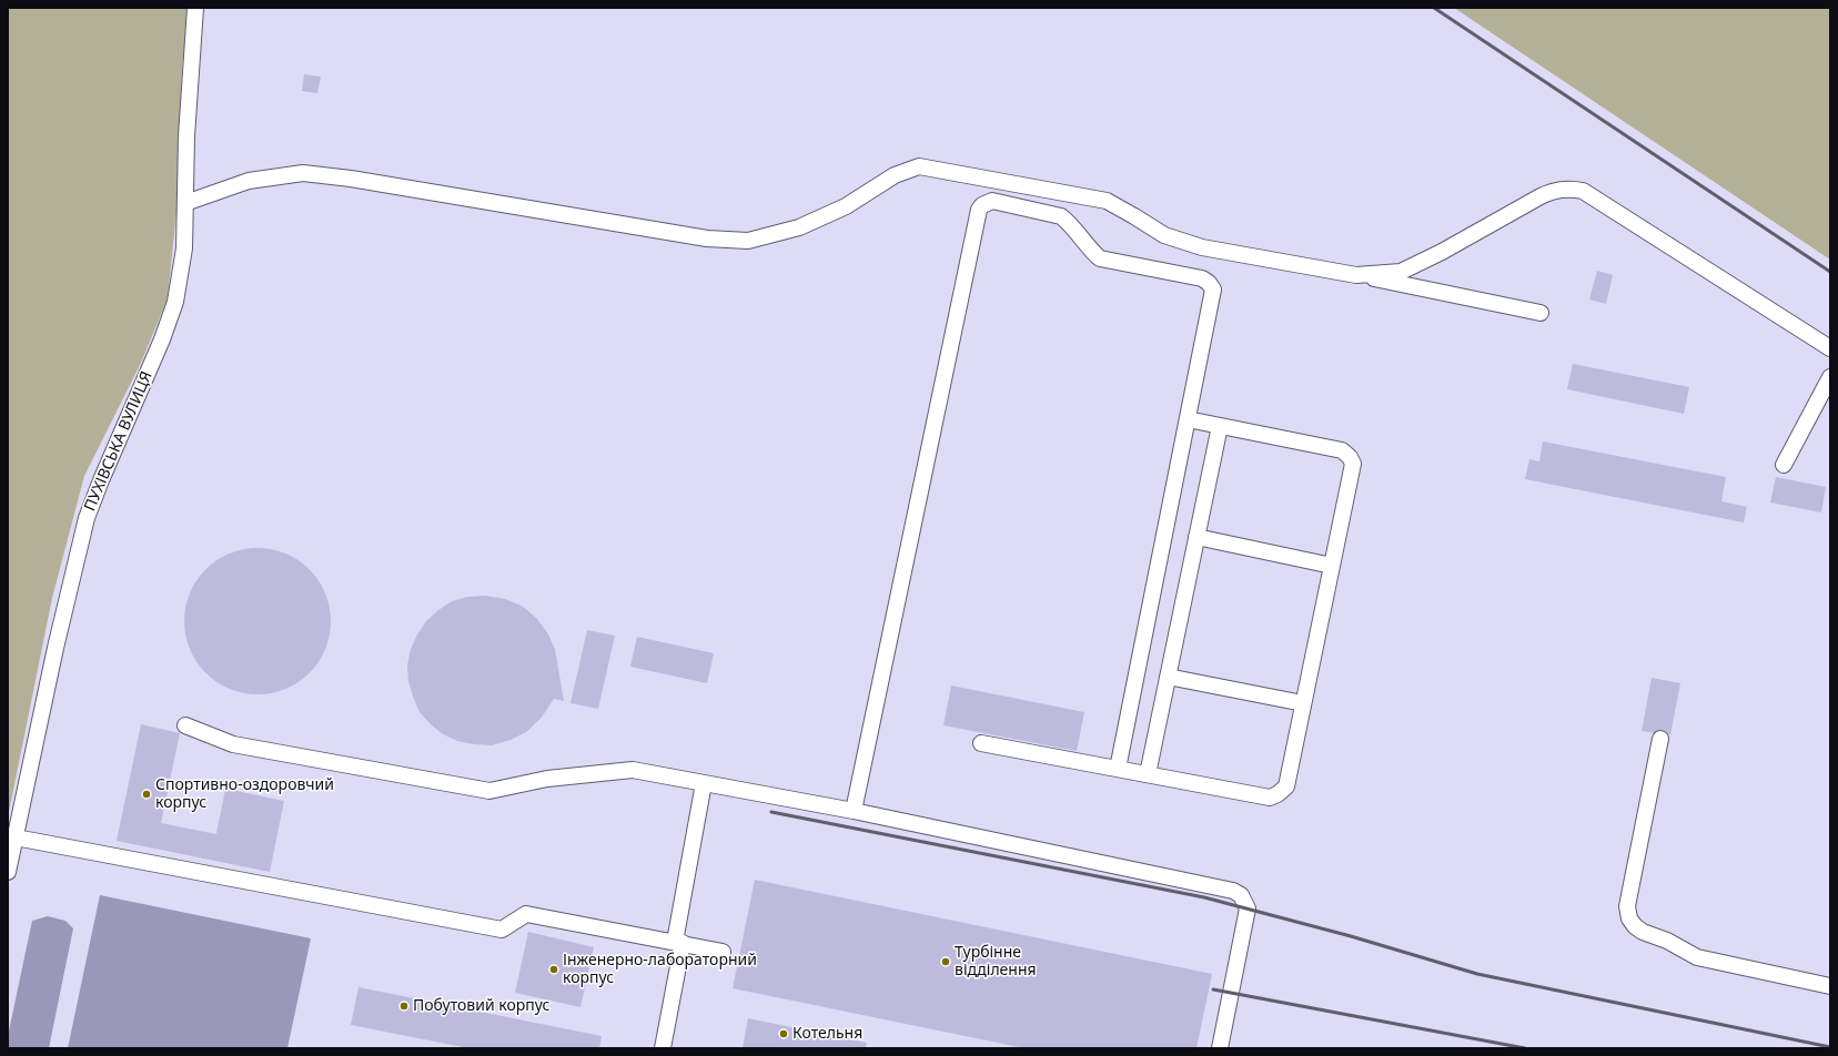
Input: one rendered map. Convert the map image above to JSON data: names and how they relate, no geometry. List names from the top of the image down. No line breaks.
{"streets":{"street":["ПУХІВСЬКА ВУЛИЦЯ"]},"places":["Спортивно-оздоровчий корпус","Турбінне відділення","Інженерно-лабораторний корпус","Побутовий корпус","Котельня"]}
